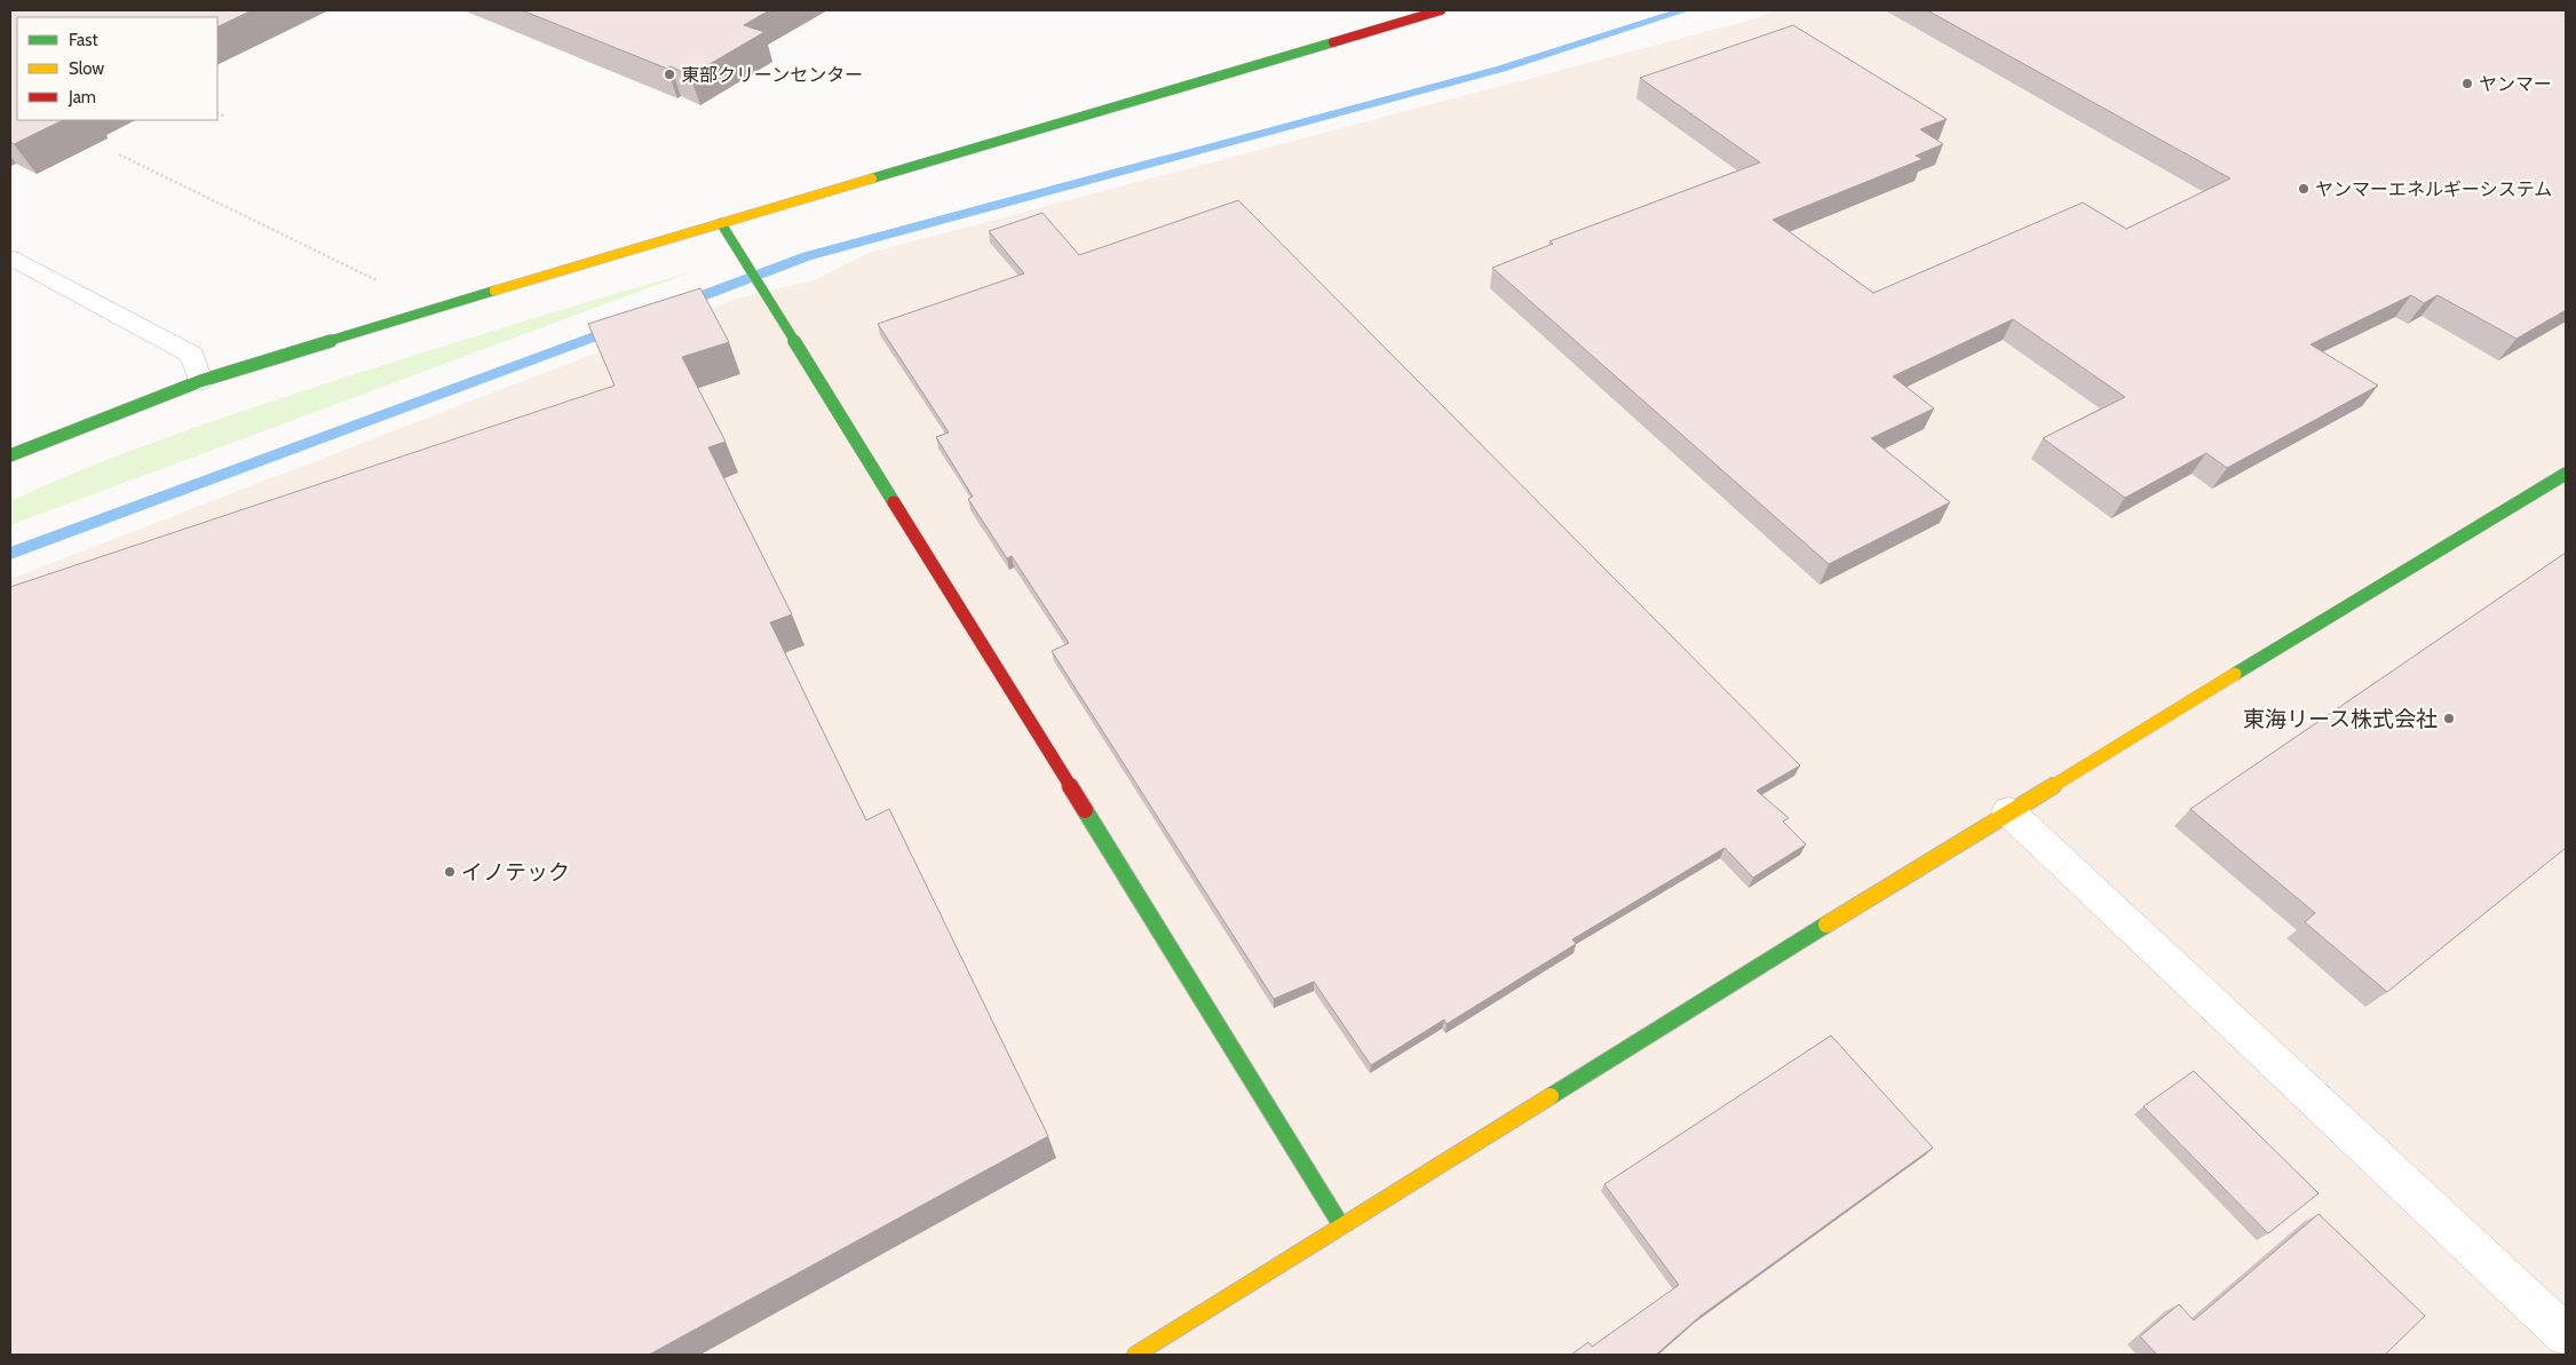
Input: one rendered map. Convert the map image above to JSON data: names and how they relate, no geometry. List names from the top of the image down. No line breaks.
{"places":["東部クリーンセンター","ヤンマー","ヤンマーエネルギーシステム","東海リース株式会社","イノテック"],"legend":["Fast","Slow","Jam"]}
